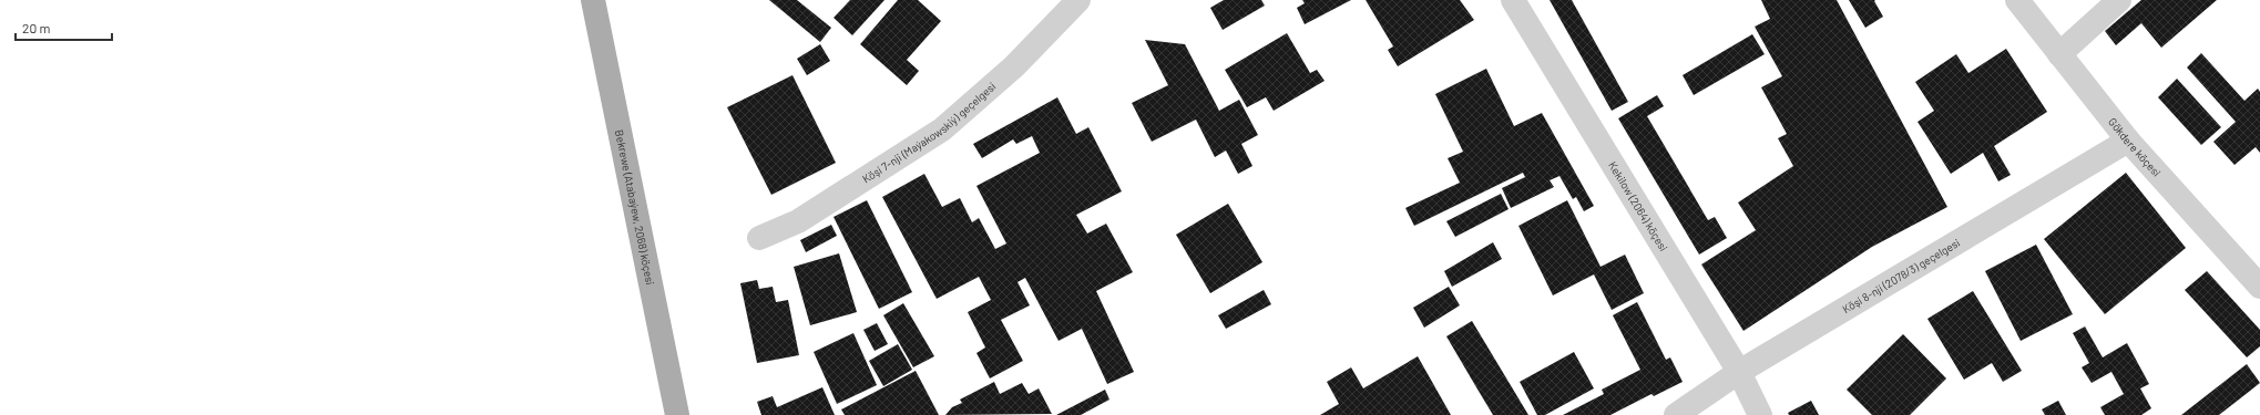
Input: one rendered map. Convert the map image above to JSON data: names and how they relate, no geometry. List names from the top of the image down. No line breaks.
{"streets":{"main road":["Bekrewe (Atabaýew, 2068) köçesi"],"street":["Köşi 7-nji (Maýakowskiý) geçelgesi","Gökdere köçesi","Kekilow (2064) köçesi","Köşi 8-nji (2078/3) geçelgesi"]},"crossings":[["Gökdere köçesi","Köşi 8-nji (2078/3) geçelgesi"],["Kekilow (2064) köçesi","Köşi 8-nji (2078/3) geçelgesi"]],"scale_bar":"20 m"}
